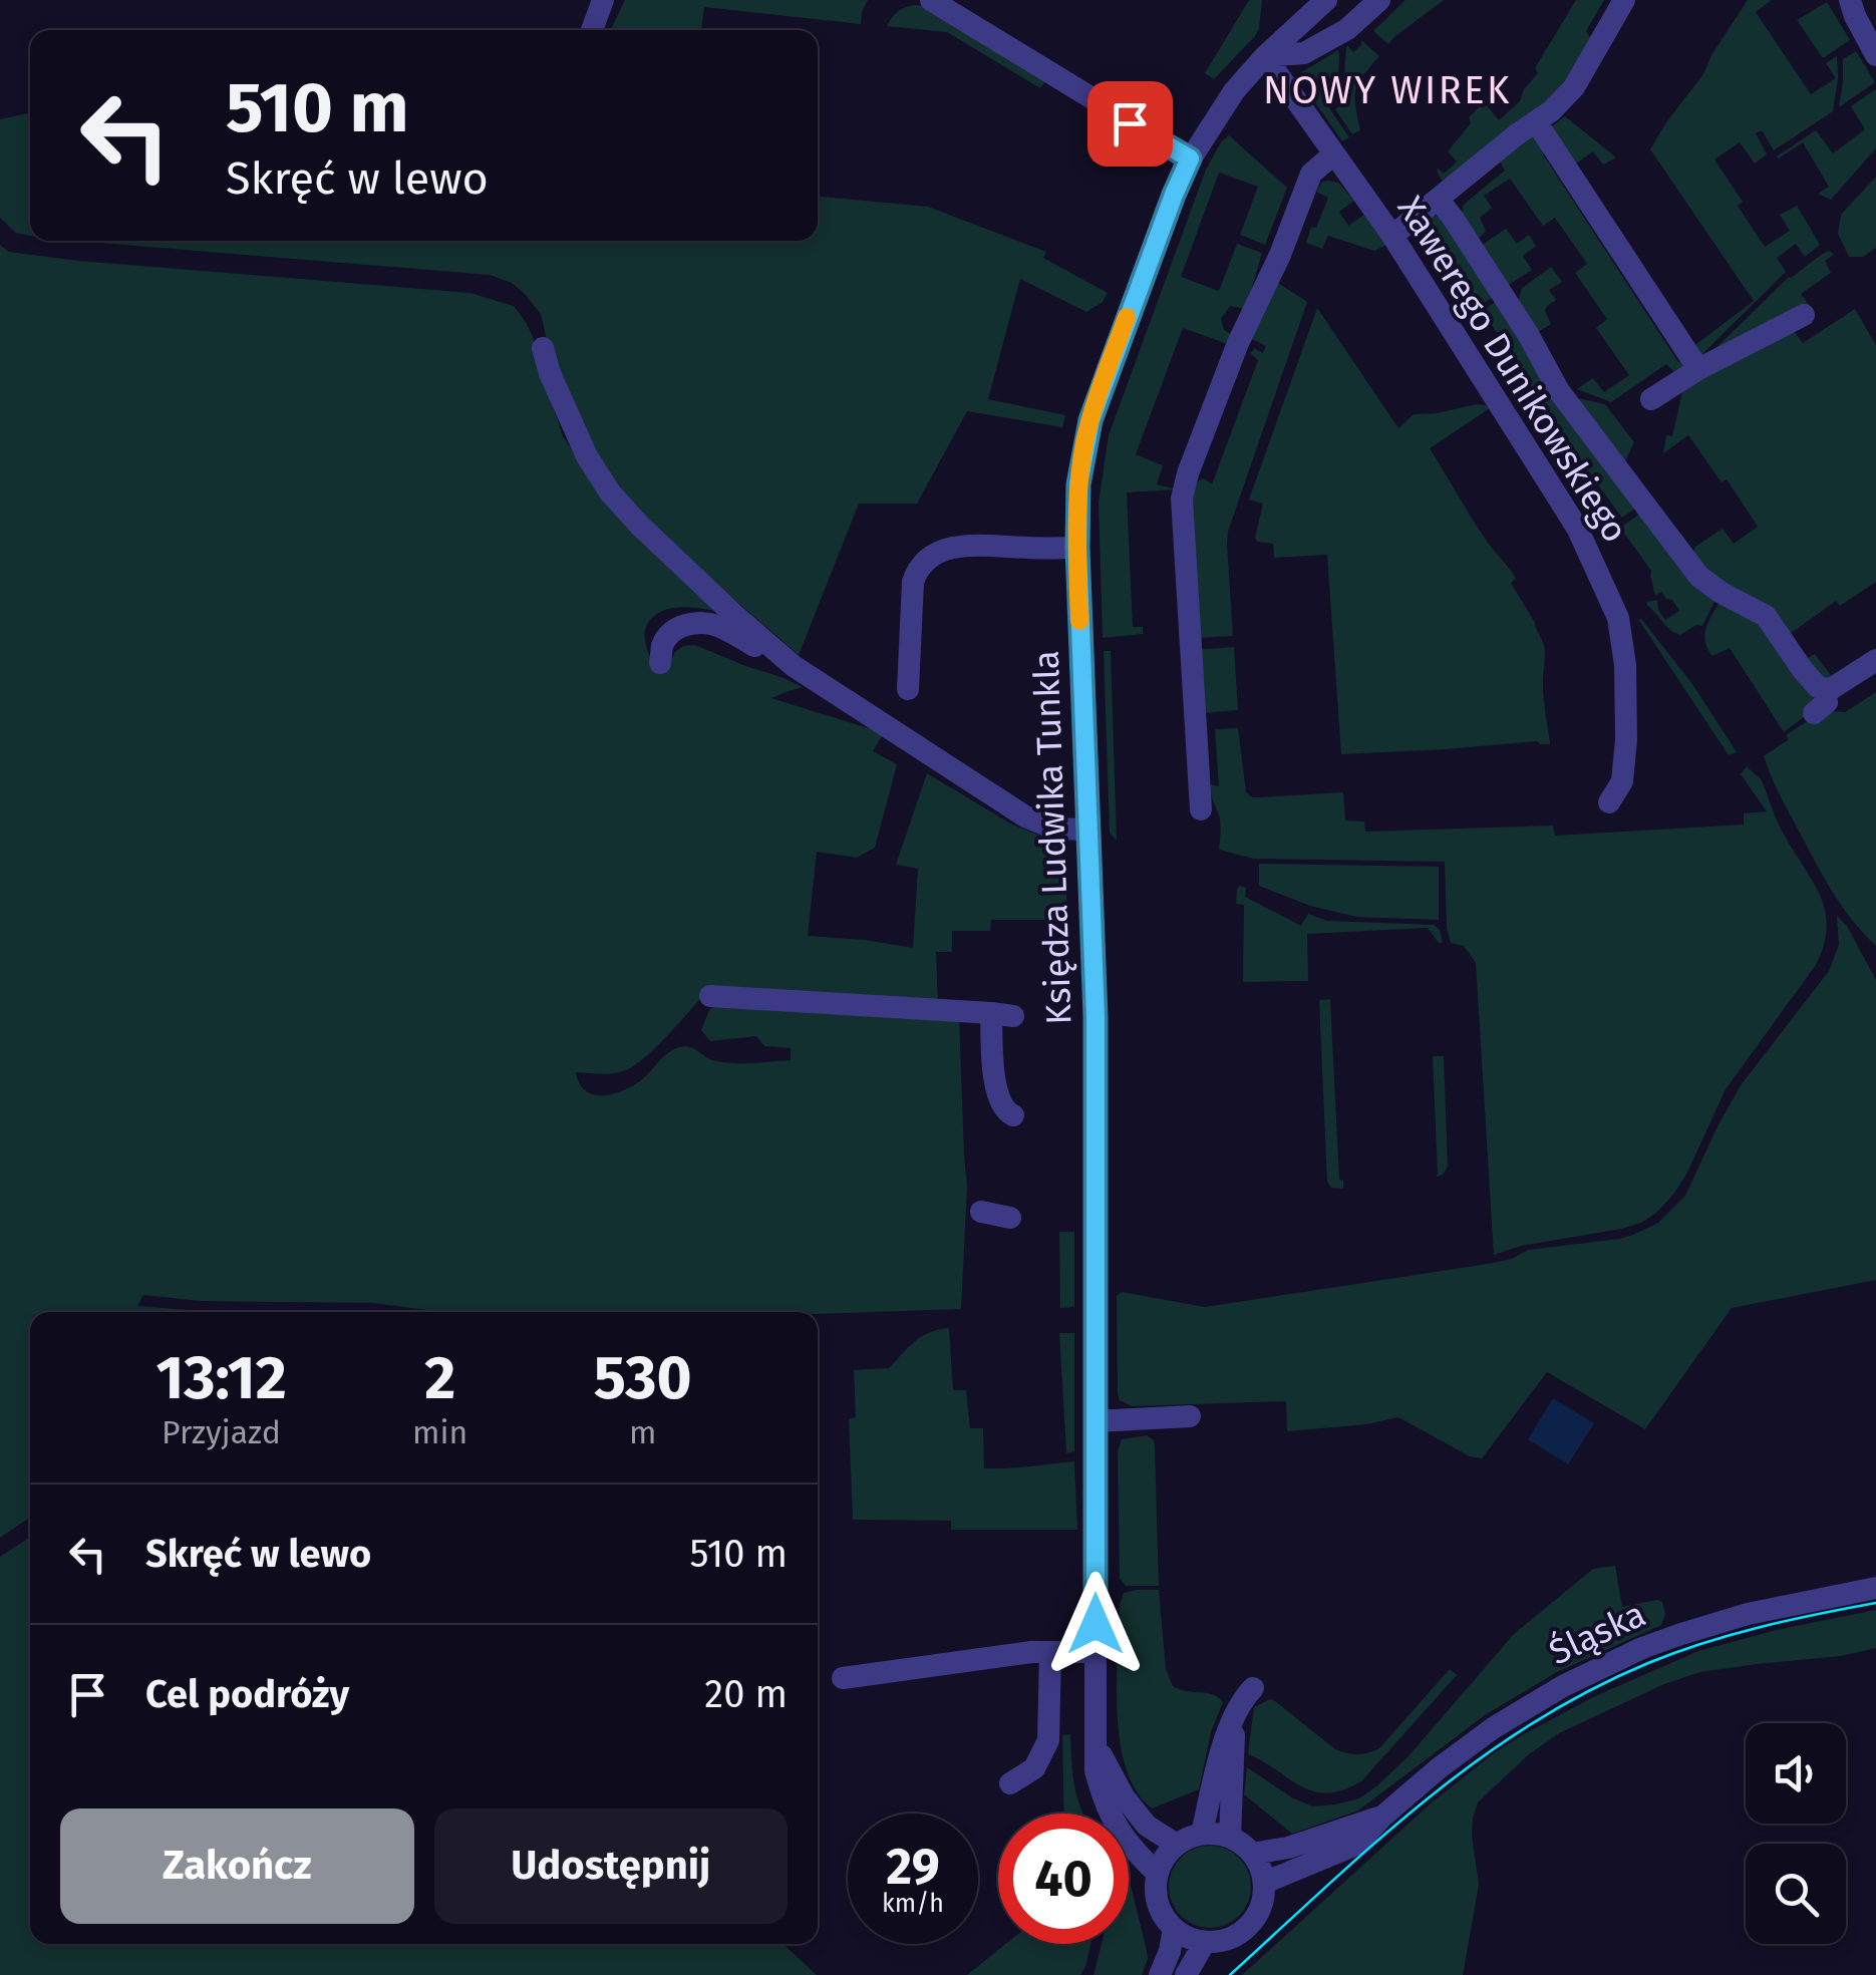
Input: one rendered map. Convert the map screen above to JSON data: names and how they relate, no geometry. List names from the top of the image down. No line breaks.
{"streets":{"street":["Xawerego Dunikowskiego","Księdza Ludwika Tunkla","Śląska"]},"crossings":[["Xawerego Dunikowskiego","Księdza Ludwika Tunkla"],["Księdza Ludwika Tunkla","Śląska"]],"districts":["NOWY WIREK"],"page":{"turn":["510 m","Skręć w lewo"],"eta":["13:12","Przyjazd","2","min","530","m"],"list":[{"name":"Skręć w lewo","value":"510 m"},{"name":"Cel podróży","value":"20 m"}],"buttons":["Zakończ","Udostępnij"],"speed":"29 km/h","limit":"40"}}
